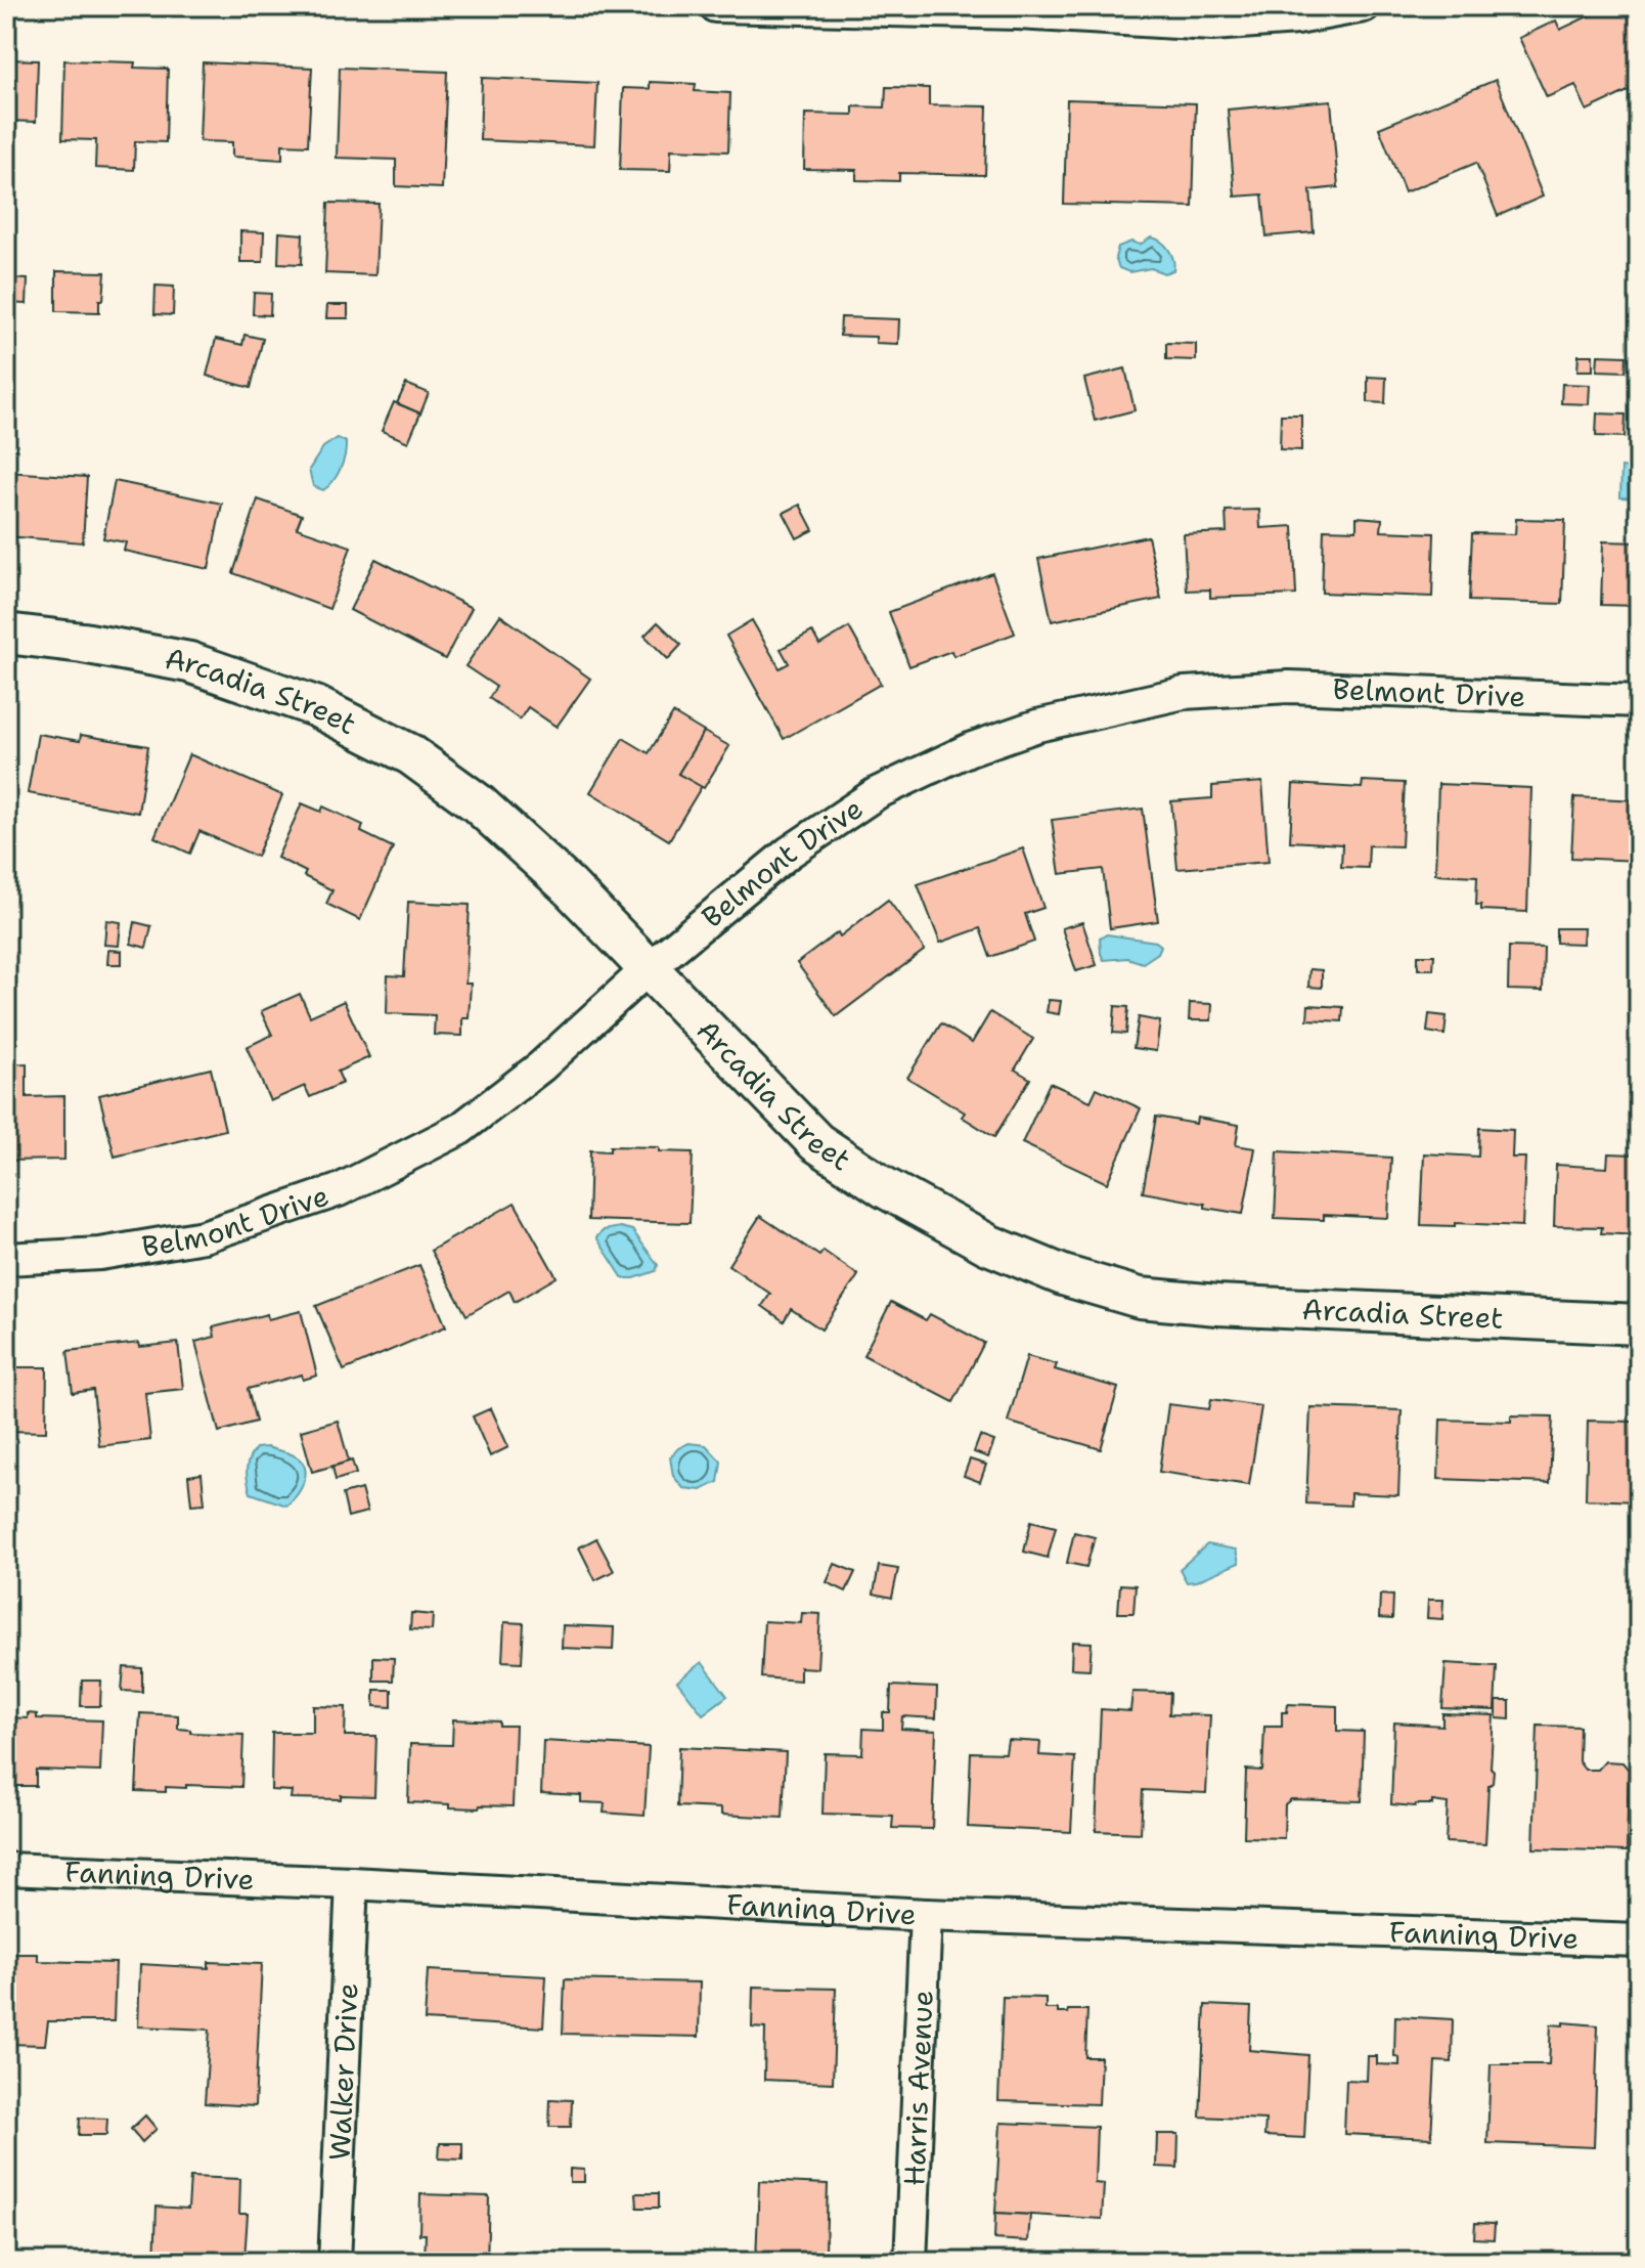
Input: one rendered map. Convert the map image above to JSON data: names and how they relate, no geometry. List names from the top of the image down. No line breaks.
{"streets":{"street":["Belmont Drive","Arcadia Street","Fanning Drive","Walker Drive","Harris Avenue"]},"crossings":[["Belmont Drive","Arcadia Street"],["Fanning Drive","Walker Drive"],["Fanning Drive","Harris Avenue"]]}
